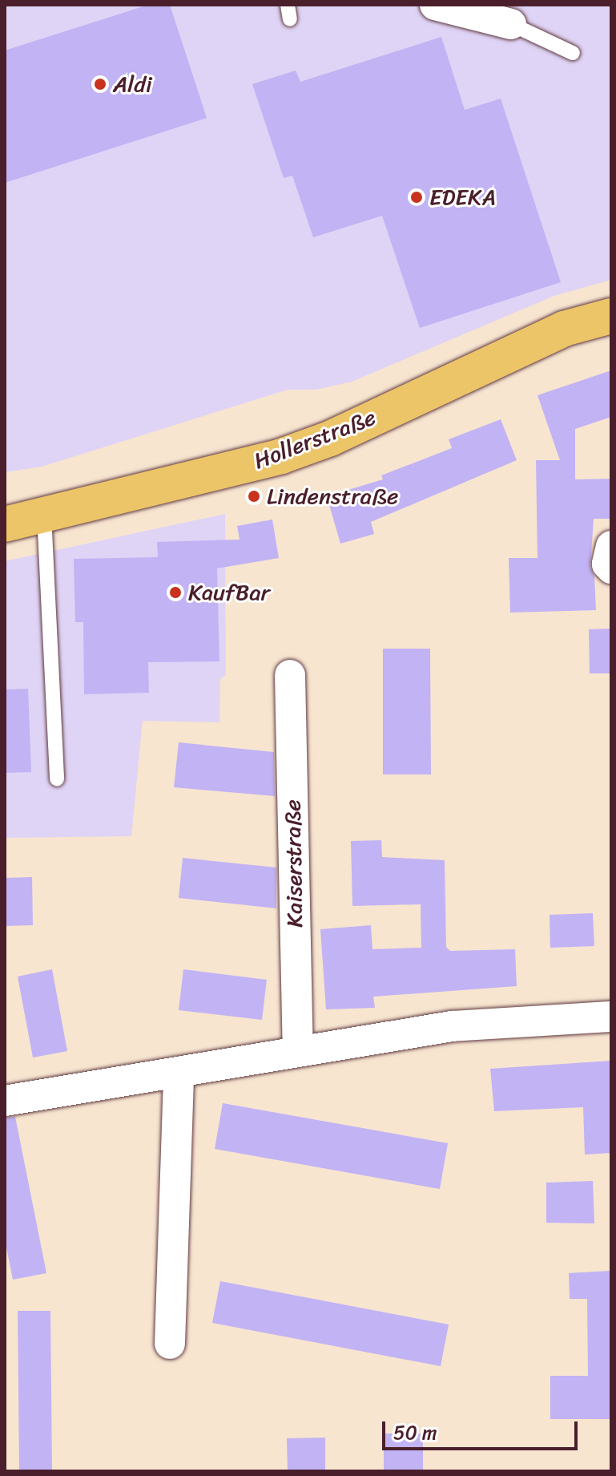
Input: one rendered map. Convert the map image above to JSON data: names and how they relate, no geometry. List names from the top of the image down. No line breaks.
{"streets":{"main road":["Hollerstraße"],"street":["Kaiserstraße"]},"places":["Aldi","EDEKA","Lindenstraße","KaufBar"],"scale_bar":"50 m"}
